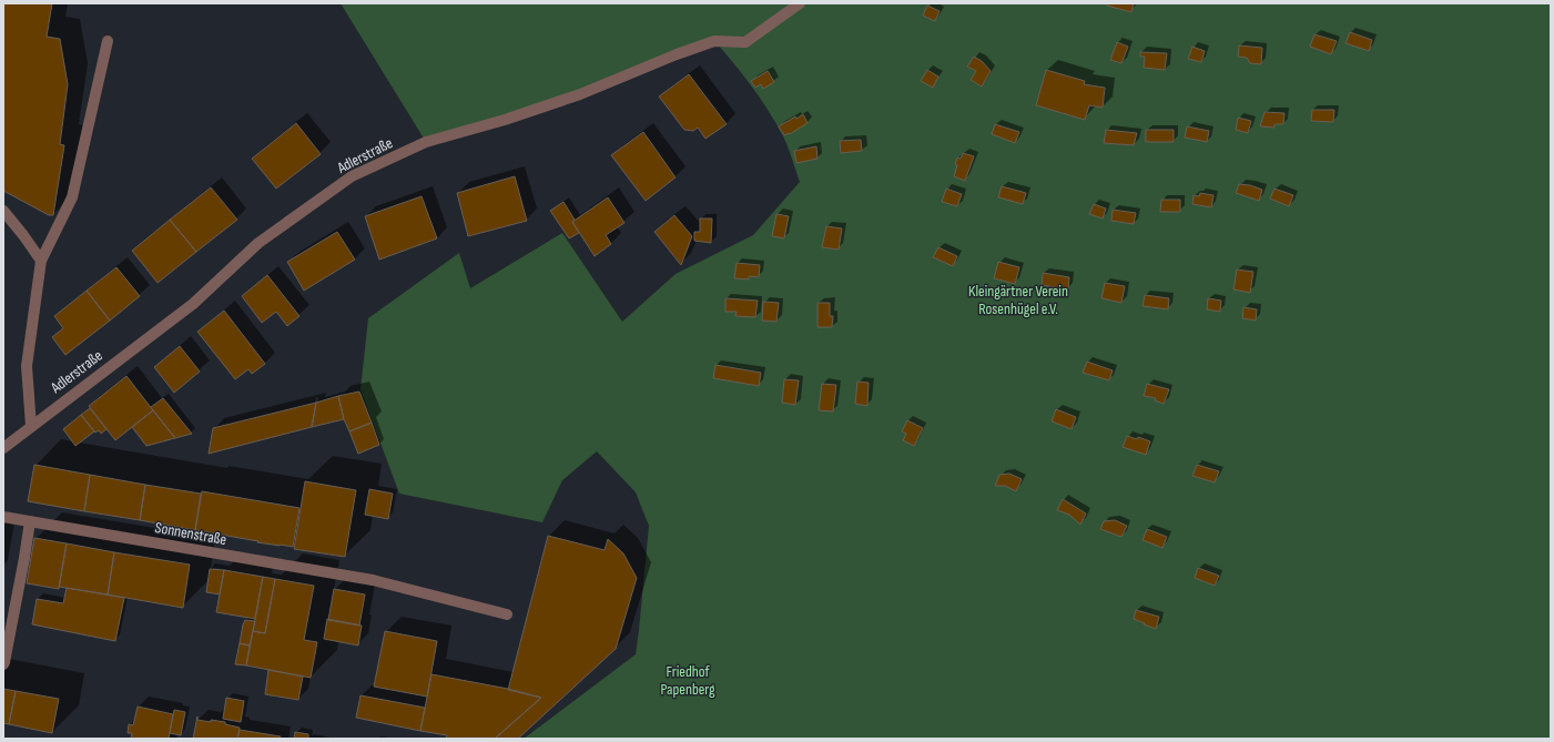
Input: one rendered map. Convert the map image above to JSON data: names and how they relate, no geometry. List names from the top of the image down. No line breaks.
{"streets":{"street":["Adlerstraße","Sonnenstraße"]},"parks":["Kleingärtner Verein Rosenhügel e.V.","Friedhof Papenberg"]}
